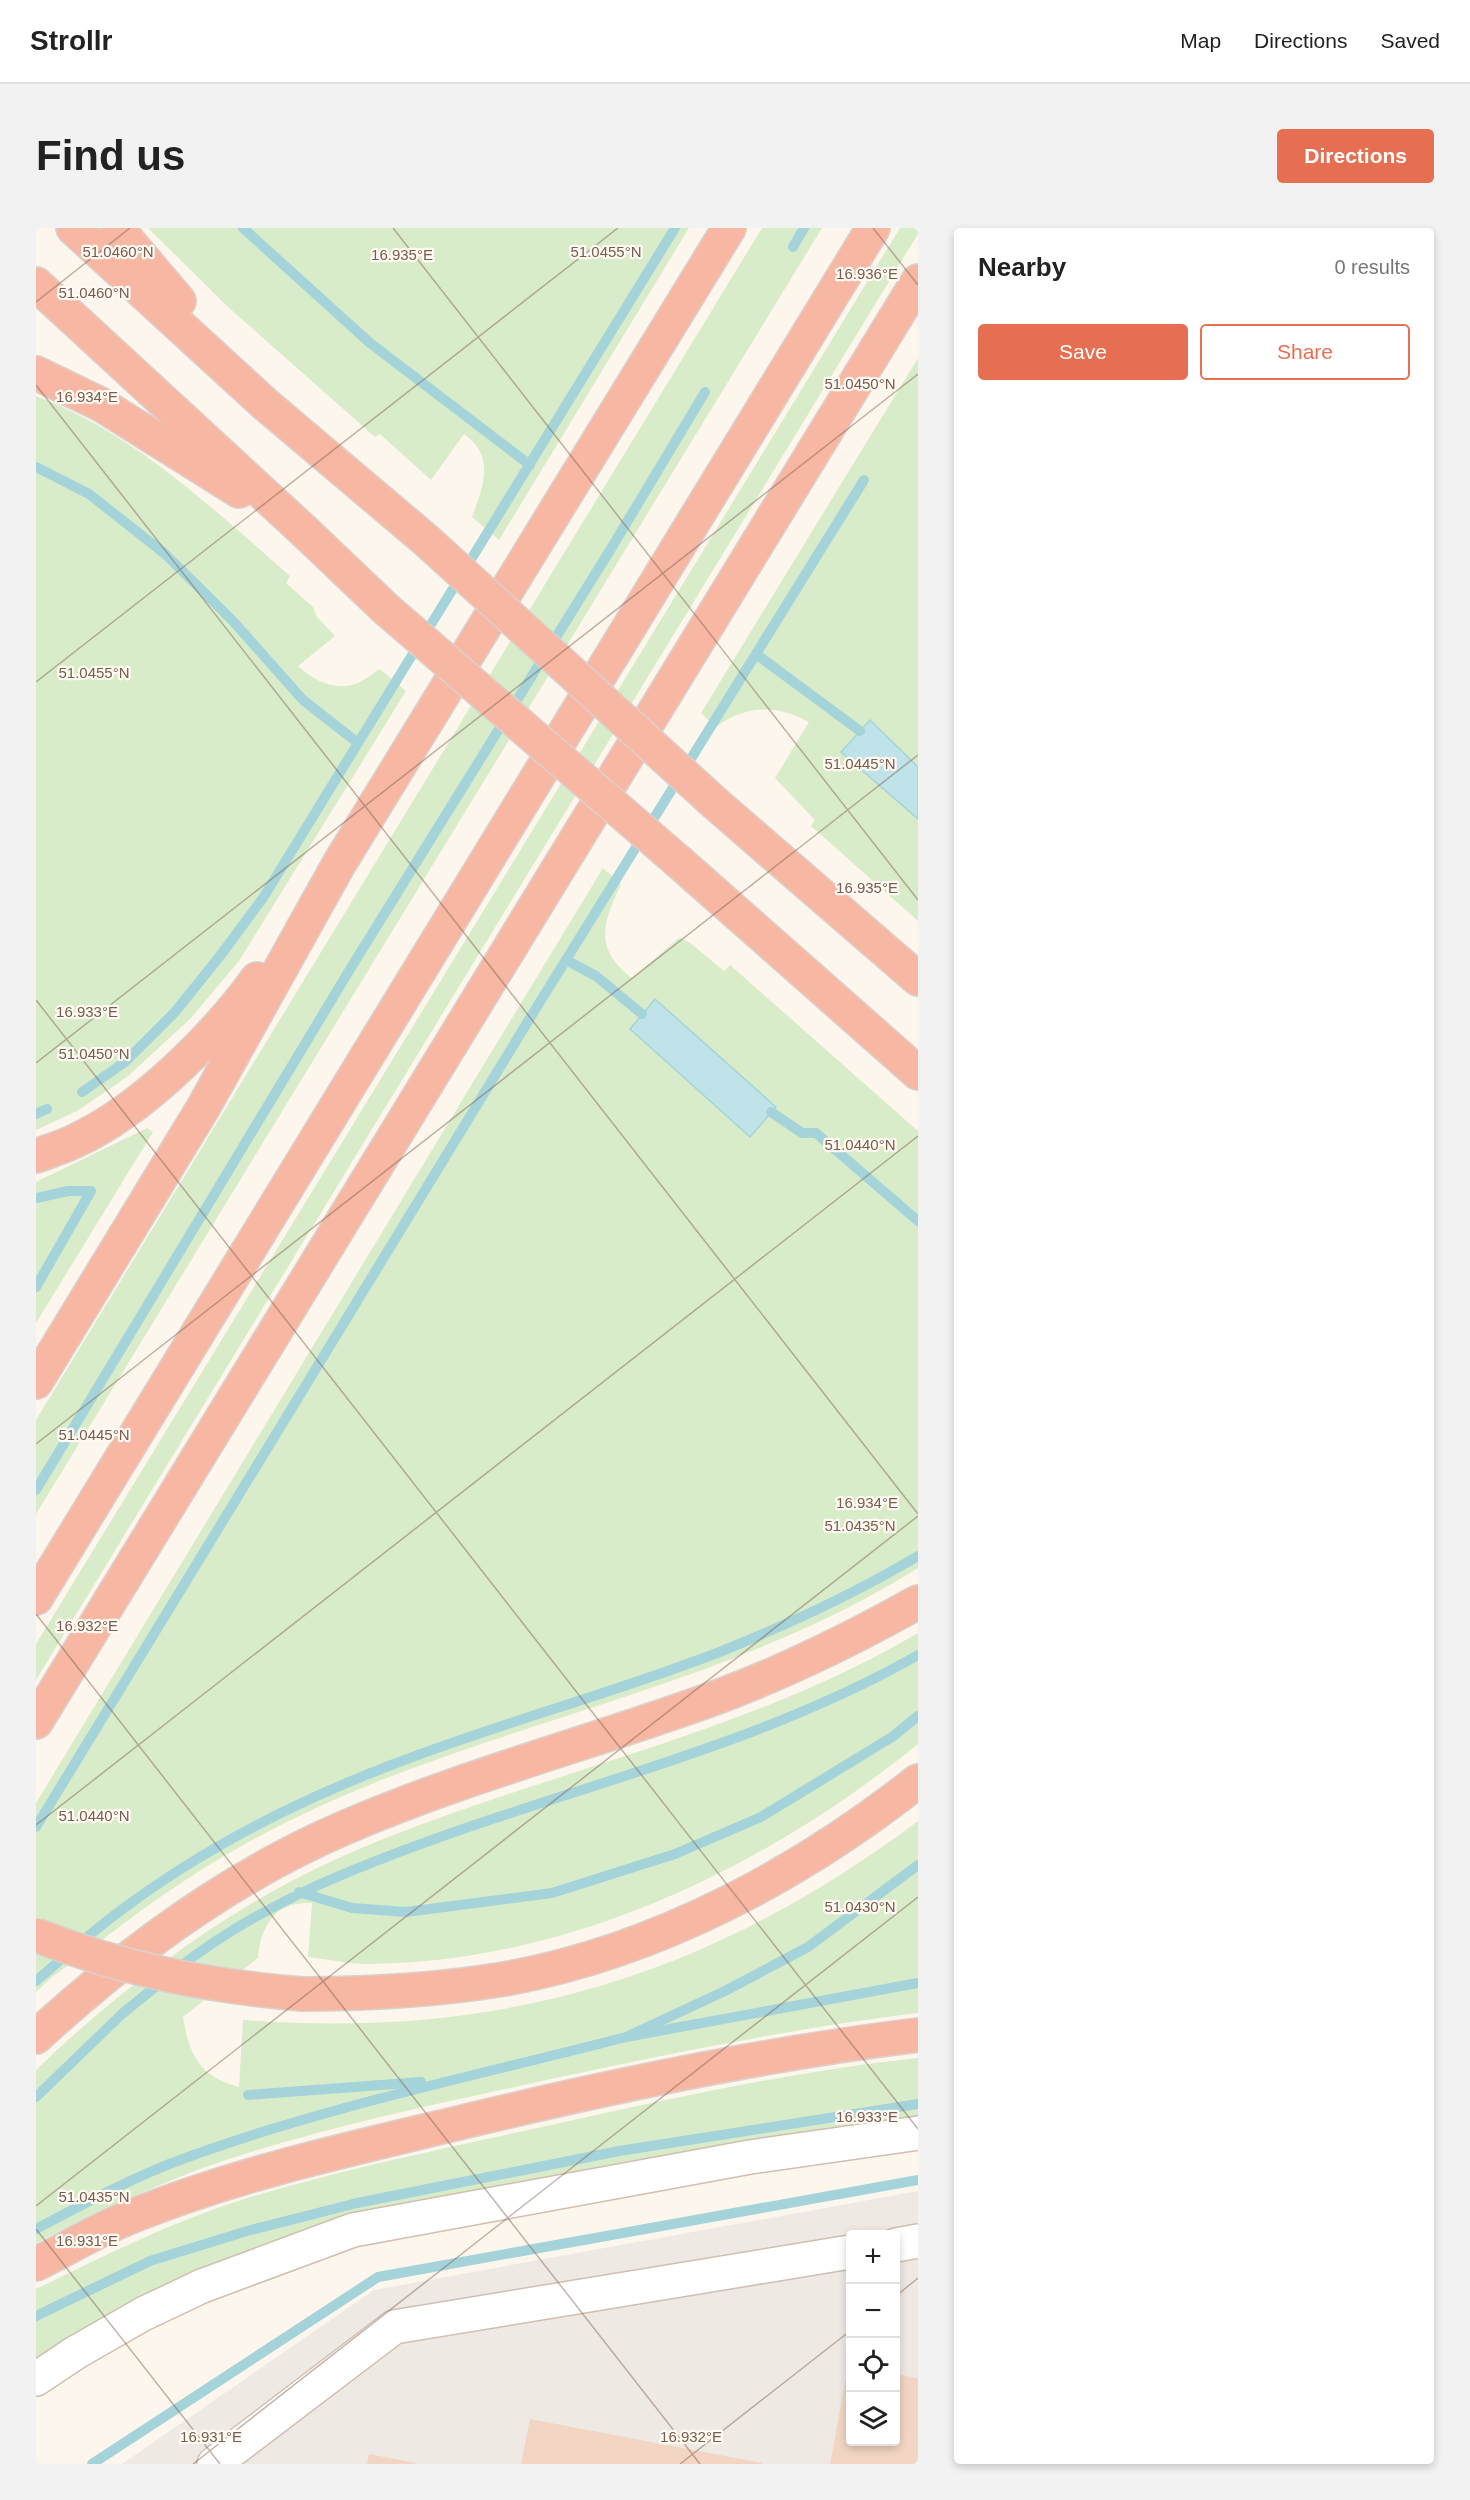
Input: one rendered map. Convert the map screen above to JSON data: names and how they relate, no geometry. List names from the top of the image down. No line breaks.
{"page":{"header":"Strollr","nav":["Map","Directions","Saved"],"buttons":["Directions",["Save","Share"]],"title":"Find us","heading":["Nearby","0 results"],"map_buttons":["+","−"]},"coordinates":["51.0460°N","51.0455°N","16.935°E","16.936°E","51.0450°N","16.934°E","51.0445°N","16.933°E","51.0440°N","51.0435°N","16.932°E","51.0430°N","16.931°E"]}
